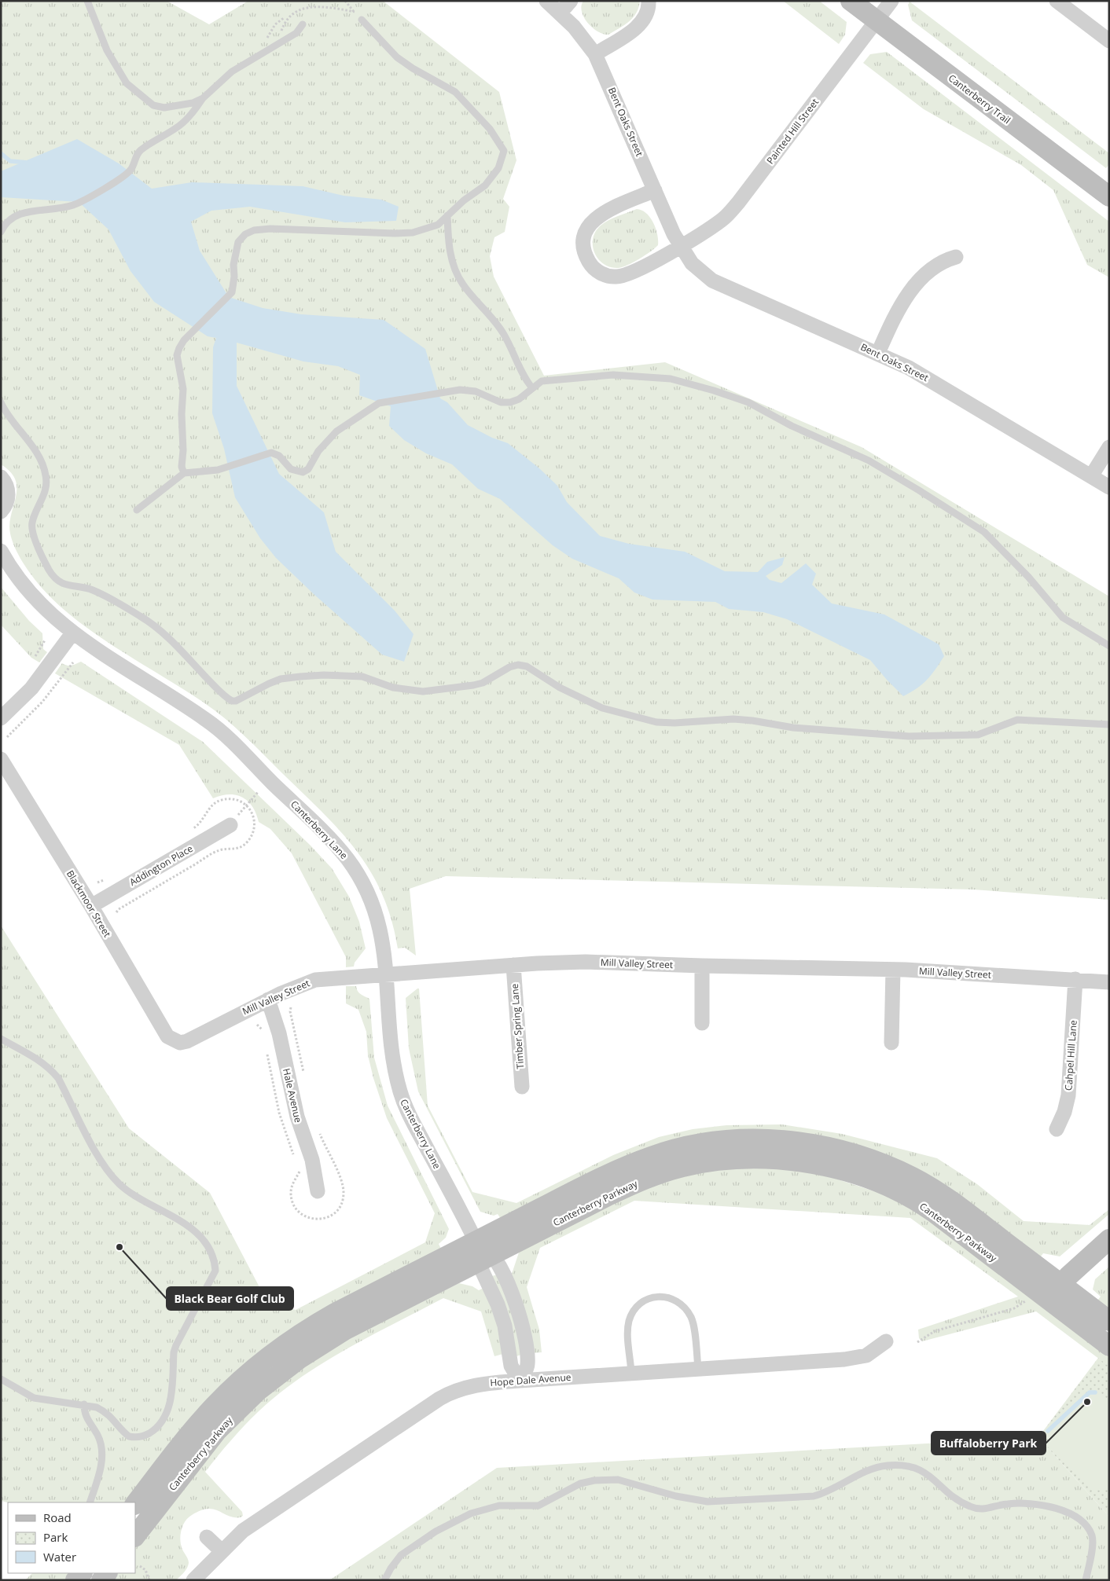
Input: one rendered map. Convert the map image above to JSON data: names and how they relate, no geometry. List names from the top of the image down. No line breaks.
{"streets":{"street":["Canterberry Trail","Bent Oaks Street","Painted Hill Street","Canterberry Lane","Addington Place","Blackmoor Street","Mill Valley Street","Timber Spring Lane","Cahpel Hill Lane","Hale Avenue","Canterberry Parkway","Hope Dale Avenue"]},"crossings":[["Canterberry Trail","Painted Hill Street"],["Bent Oaks Street","Painted Hill Street"],["Canterberry Lane","Mill Valley Street"],["Canterberry Lane","Canterberry Parkway"],["Canterberry Lane","Hope Dale Avenue"],["Addington Place","Blackmoor Street"],["Blackmoor Street","Mill Valley Street"],["Mill Valley Street","Timber Spring Lane"],["Mill Valley Street","Cahpel Hill Lane"],["Mill Valley Street","Hale Avenue"]],"places":["Black Bear Golf Club","Buffaloberry Park"],"legend":["Road","Park","Water"]}
